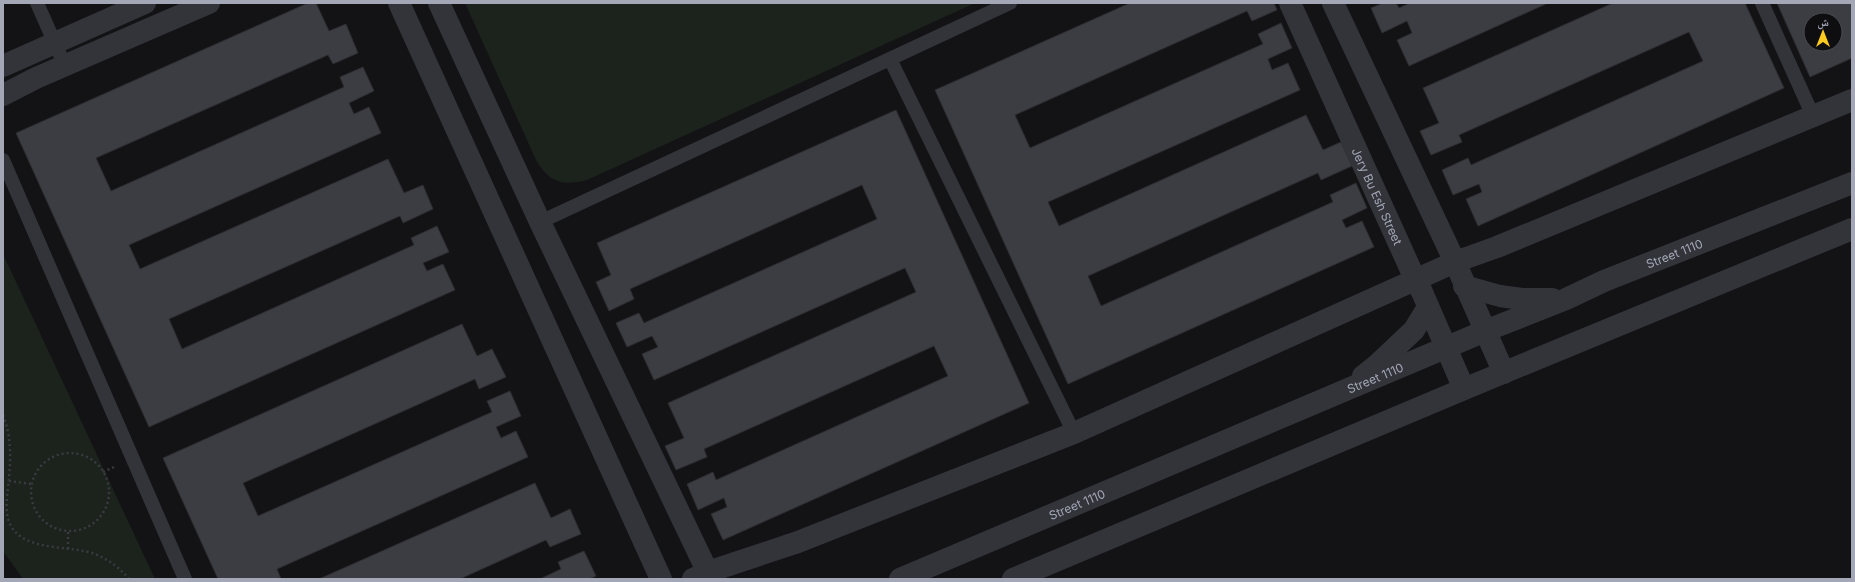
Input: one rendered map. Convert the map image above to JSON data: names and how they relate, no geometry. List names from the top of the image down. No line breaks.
{"streets":{"street":["Jery Bu Esh Street","Street 1110"]},"crossings":[["Jery Bu Esh Street","Street 1110"]],"north":"top"}
